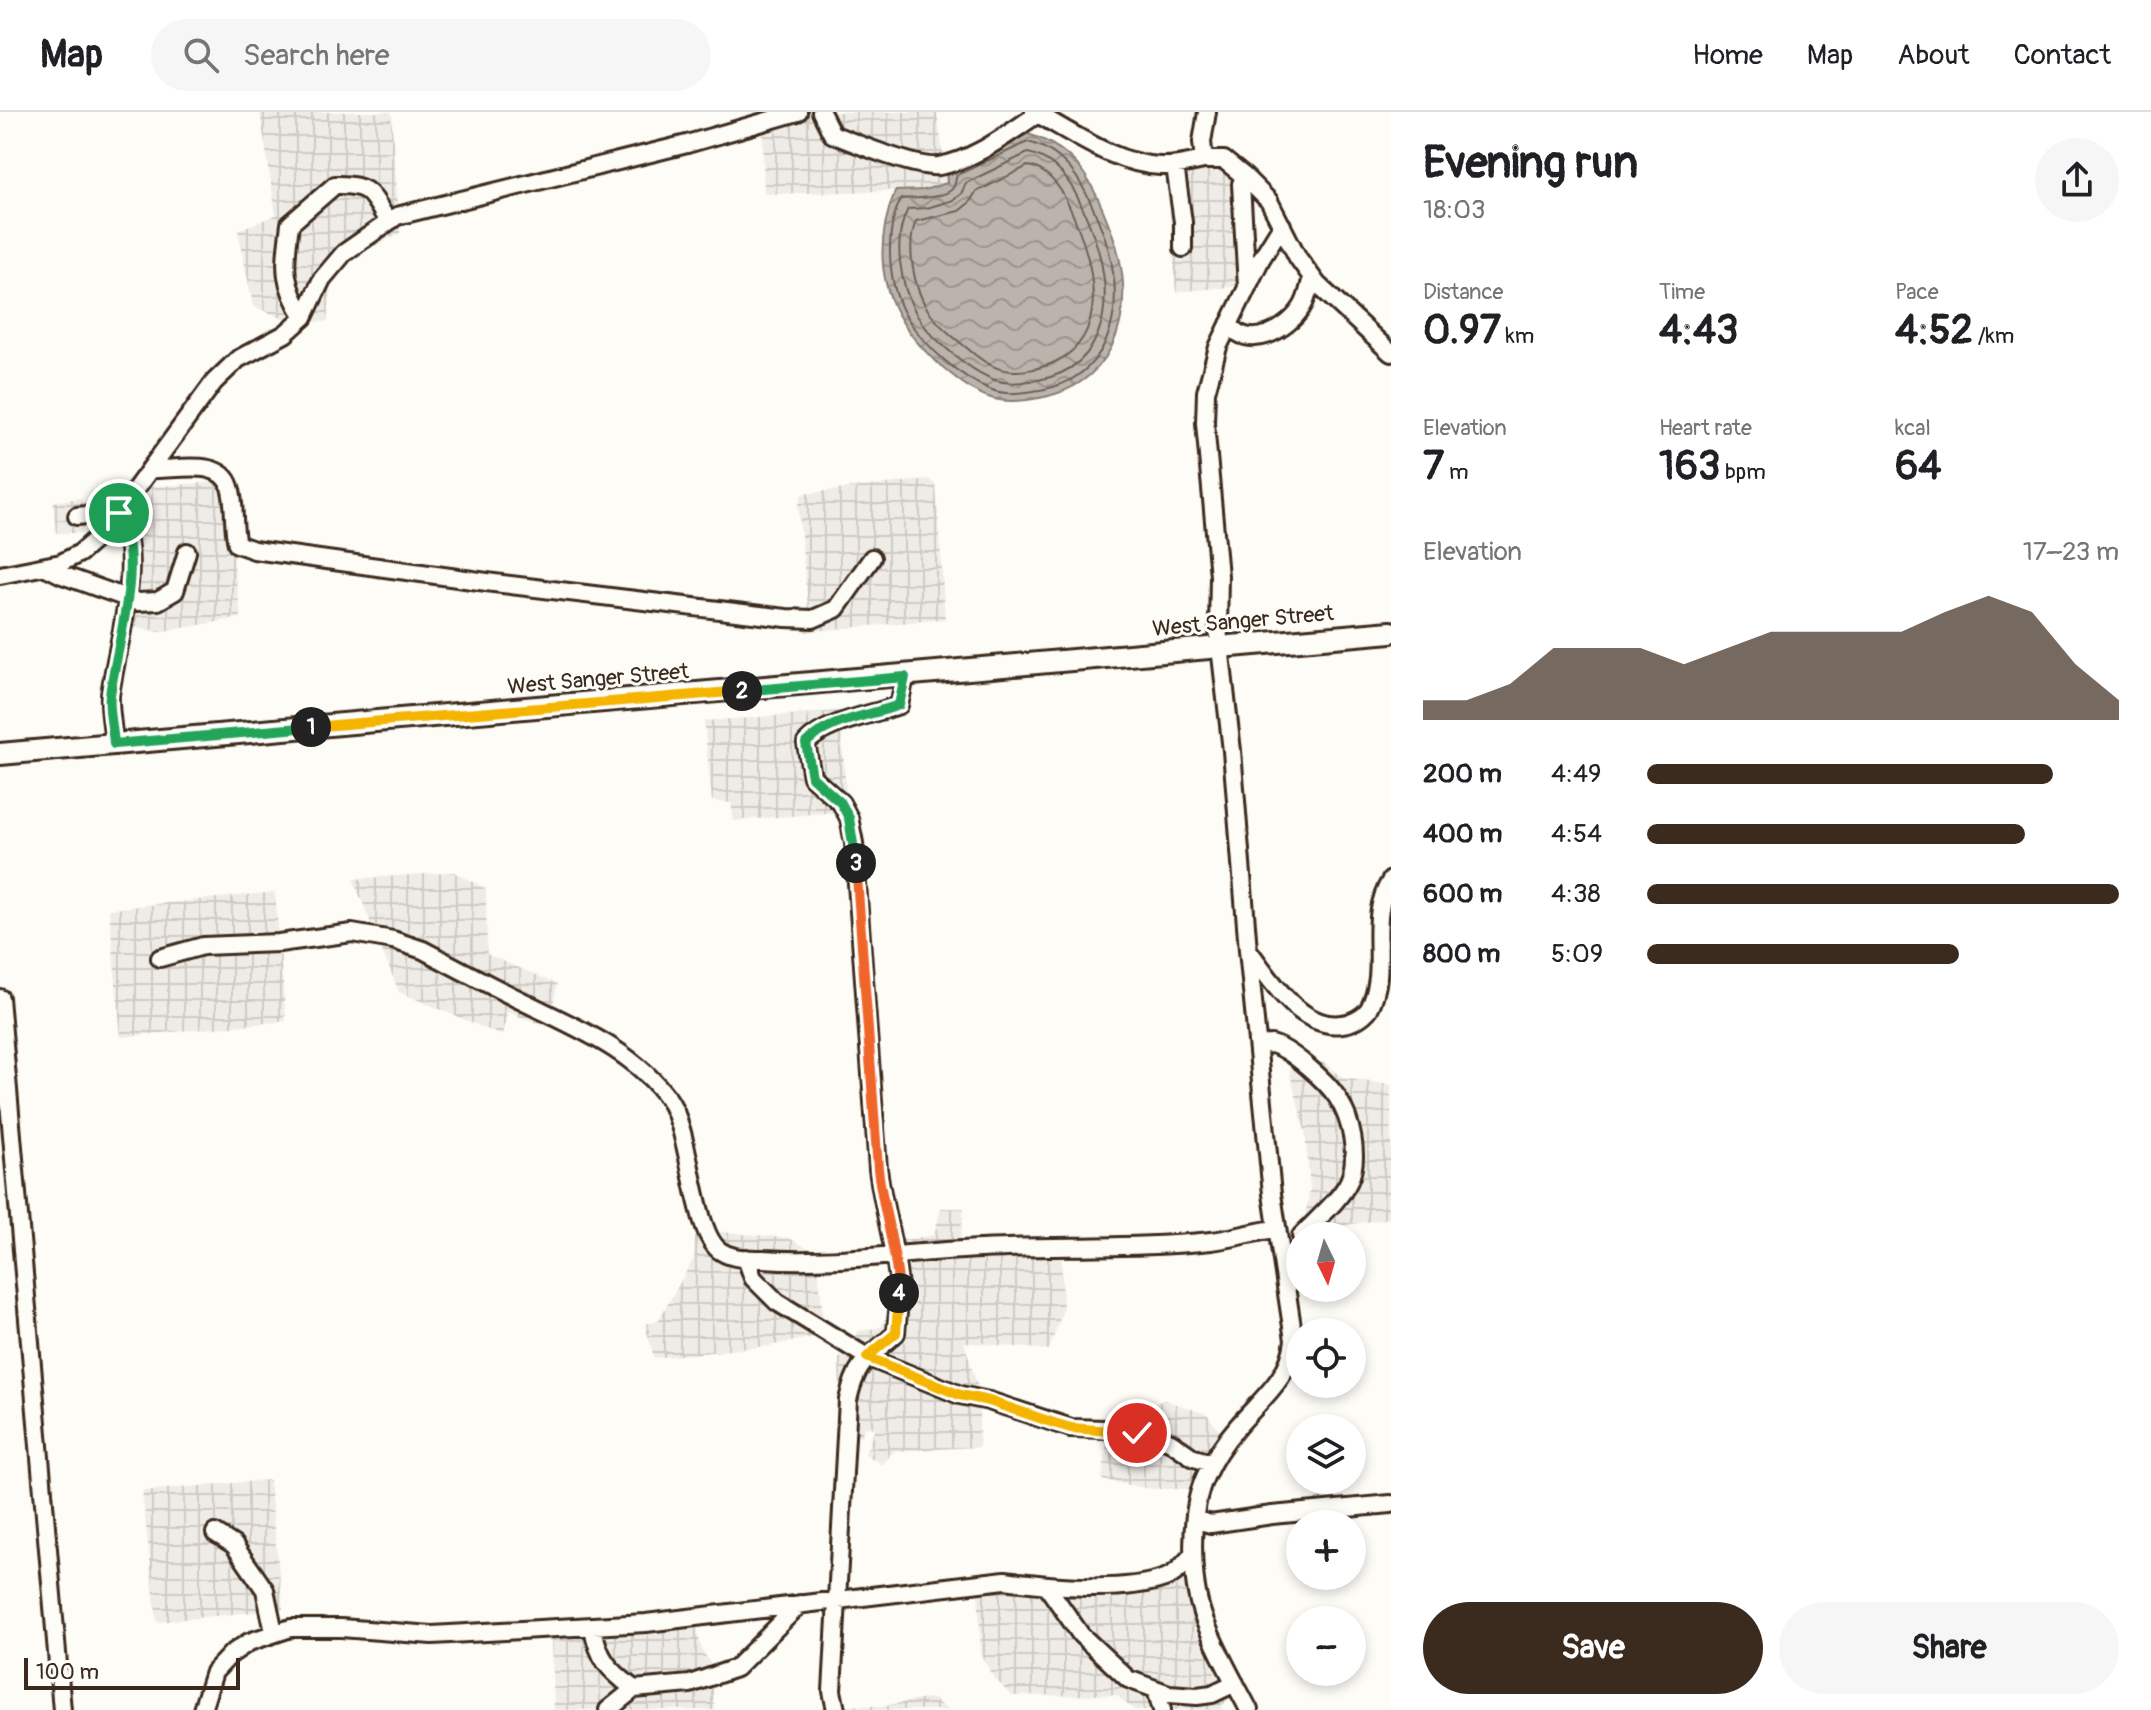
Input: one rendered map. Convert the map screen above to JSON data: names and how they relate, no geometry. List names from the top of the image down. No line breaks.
{"streets":{"main road":["West Sanger Street"]},"scale_bar":"100 m","north":"bottom","page":{"header":"Map","search":"Search here","nav":["Home","Map","About","Contact"],"heading":["Evening run","18:03"],"stats":[["Distance","0.97 km"],["Time","4:43"],["Pace","4:52 /km"],["Elevation","7 m"],["Heart rate","163 bpm"],["kcal","64"]],"chart":["Elevation","17–23 m"],"pins":["2","1","3","4"],"list":[{"name":"200 m","note":"4:49"},{"name":"400 m","note":"4:54"},{"name":"600 m","note":"4:38"},{"name":"800 m","note":"5:09"}],"map_buttons":["+","−"],"buttons":["Save","Share"],"scale":"100 m"}}
